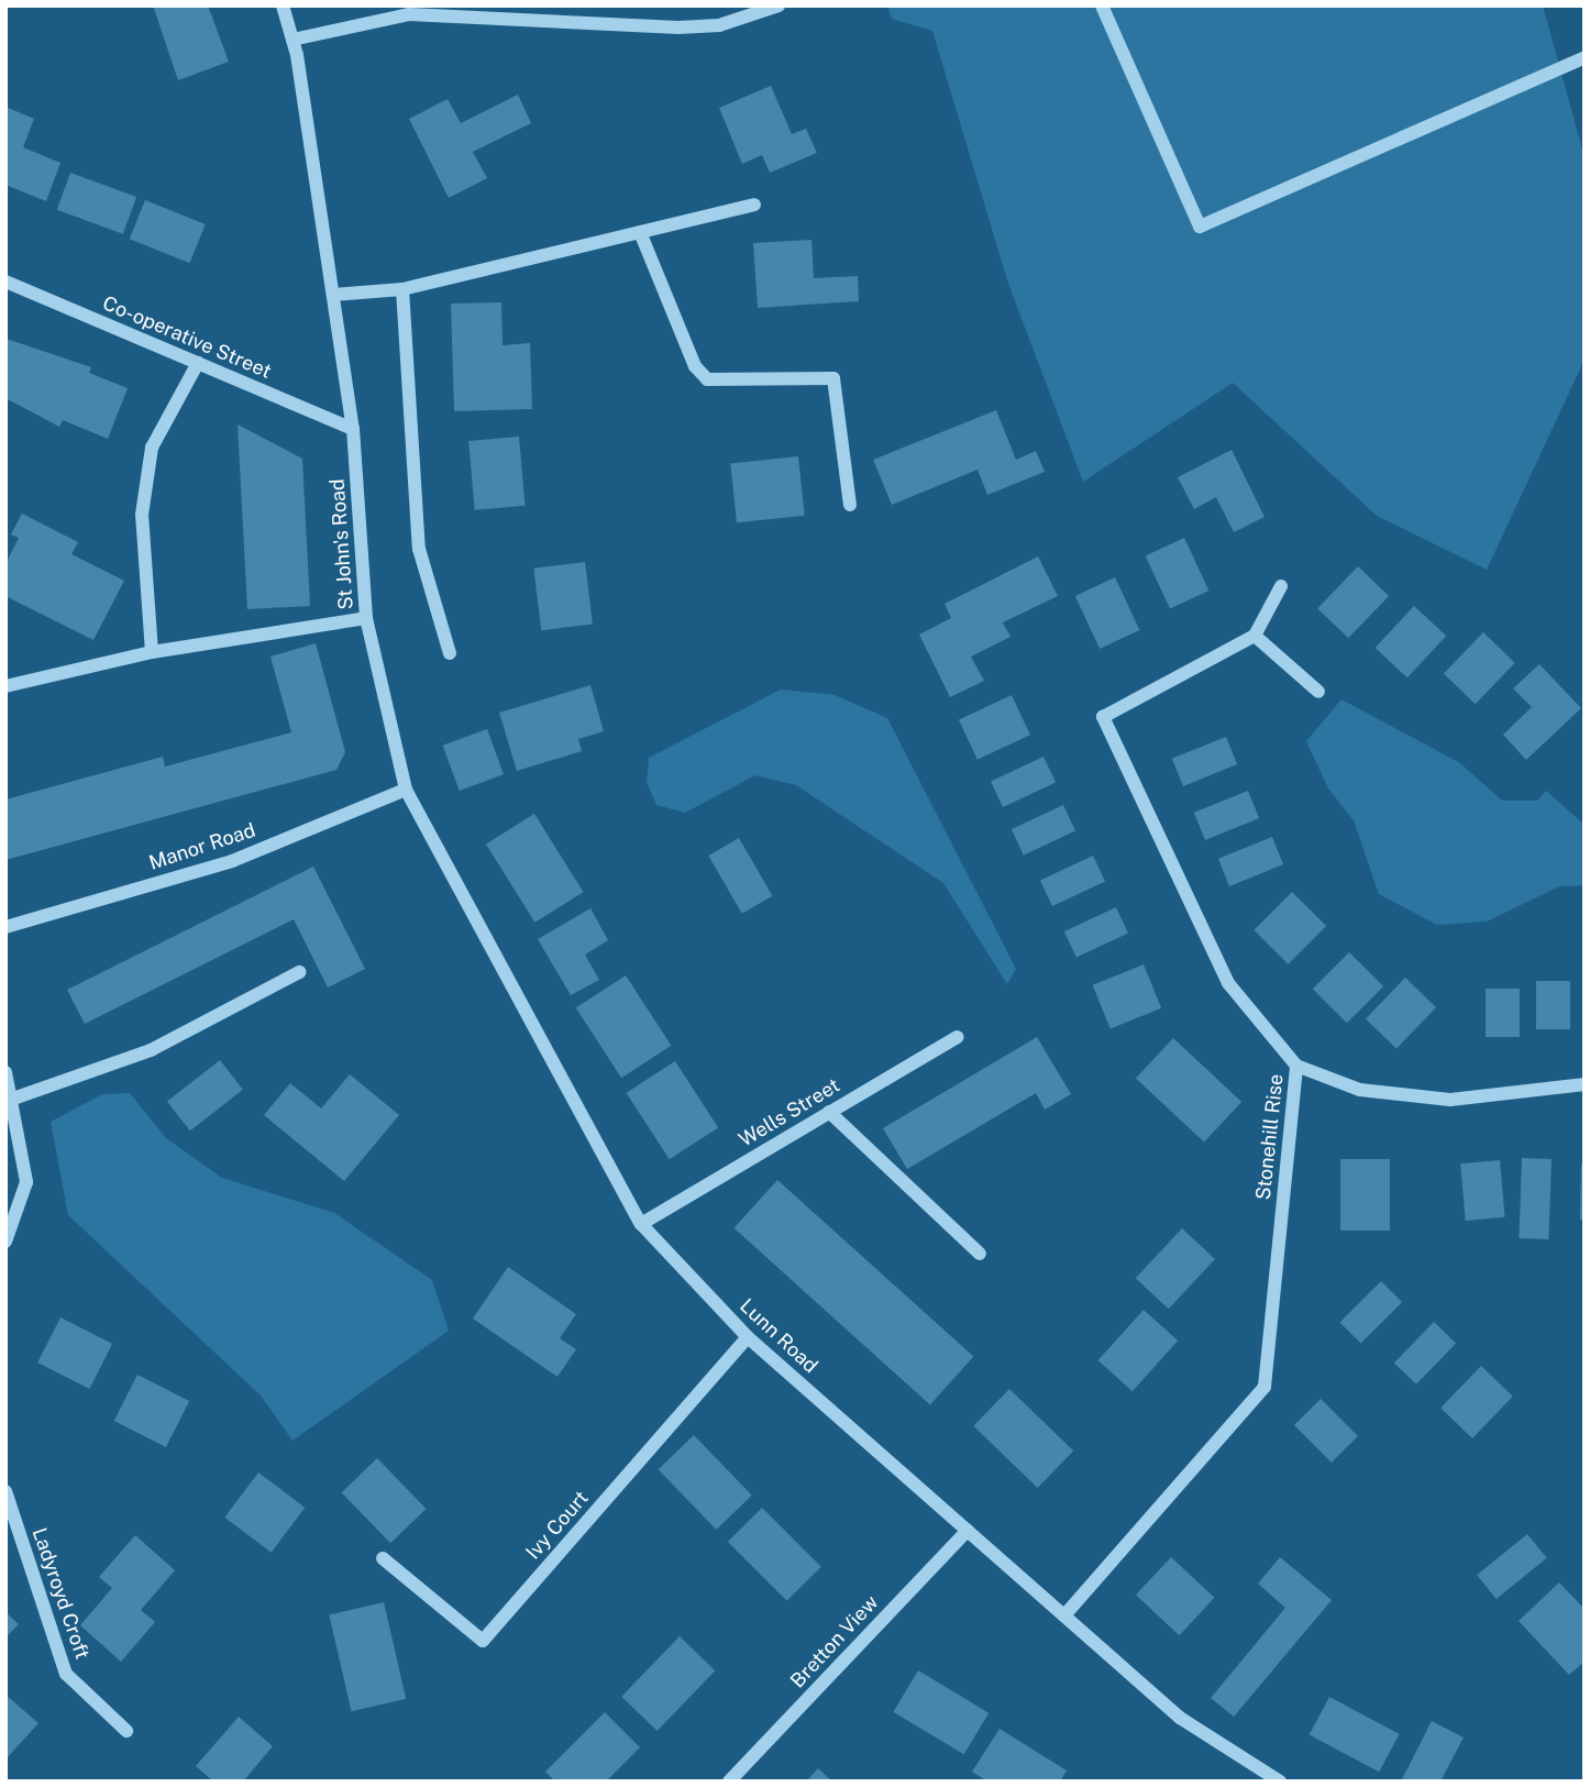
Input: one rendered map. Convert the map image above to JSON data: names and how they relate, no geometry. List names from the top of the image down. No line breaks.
{"streets":{"street":["Co-operative Street","St John's Road","Manor Road","Wells Street","Stonehill Rise","Lunn Road","Ivy Court","Ladyroyd Croft","Bretton View"]},"crossings":[["Co-operative Street","St John's Road"],["St John's Road","Manor Road"],["St John's Road","Lunn Road"],["Manor Road","Lunn Road"],["Wells Street","Lunn Road"],["Stonehill Rise","Lunn Road"],["Lunn Road","Ivy Court"],["Lunn Road","Bretton View"]]}
